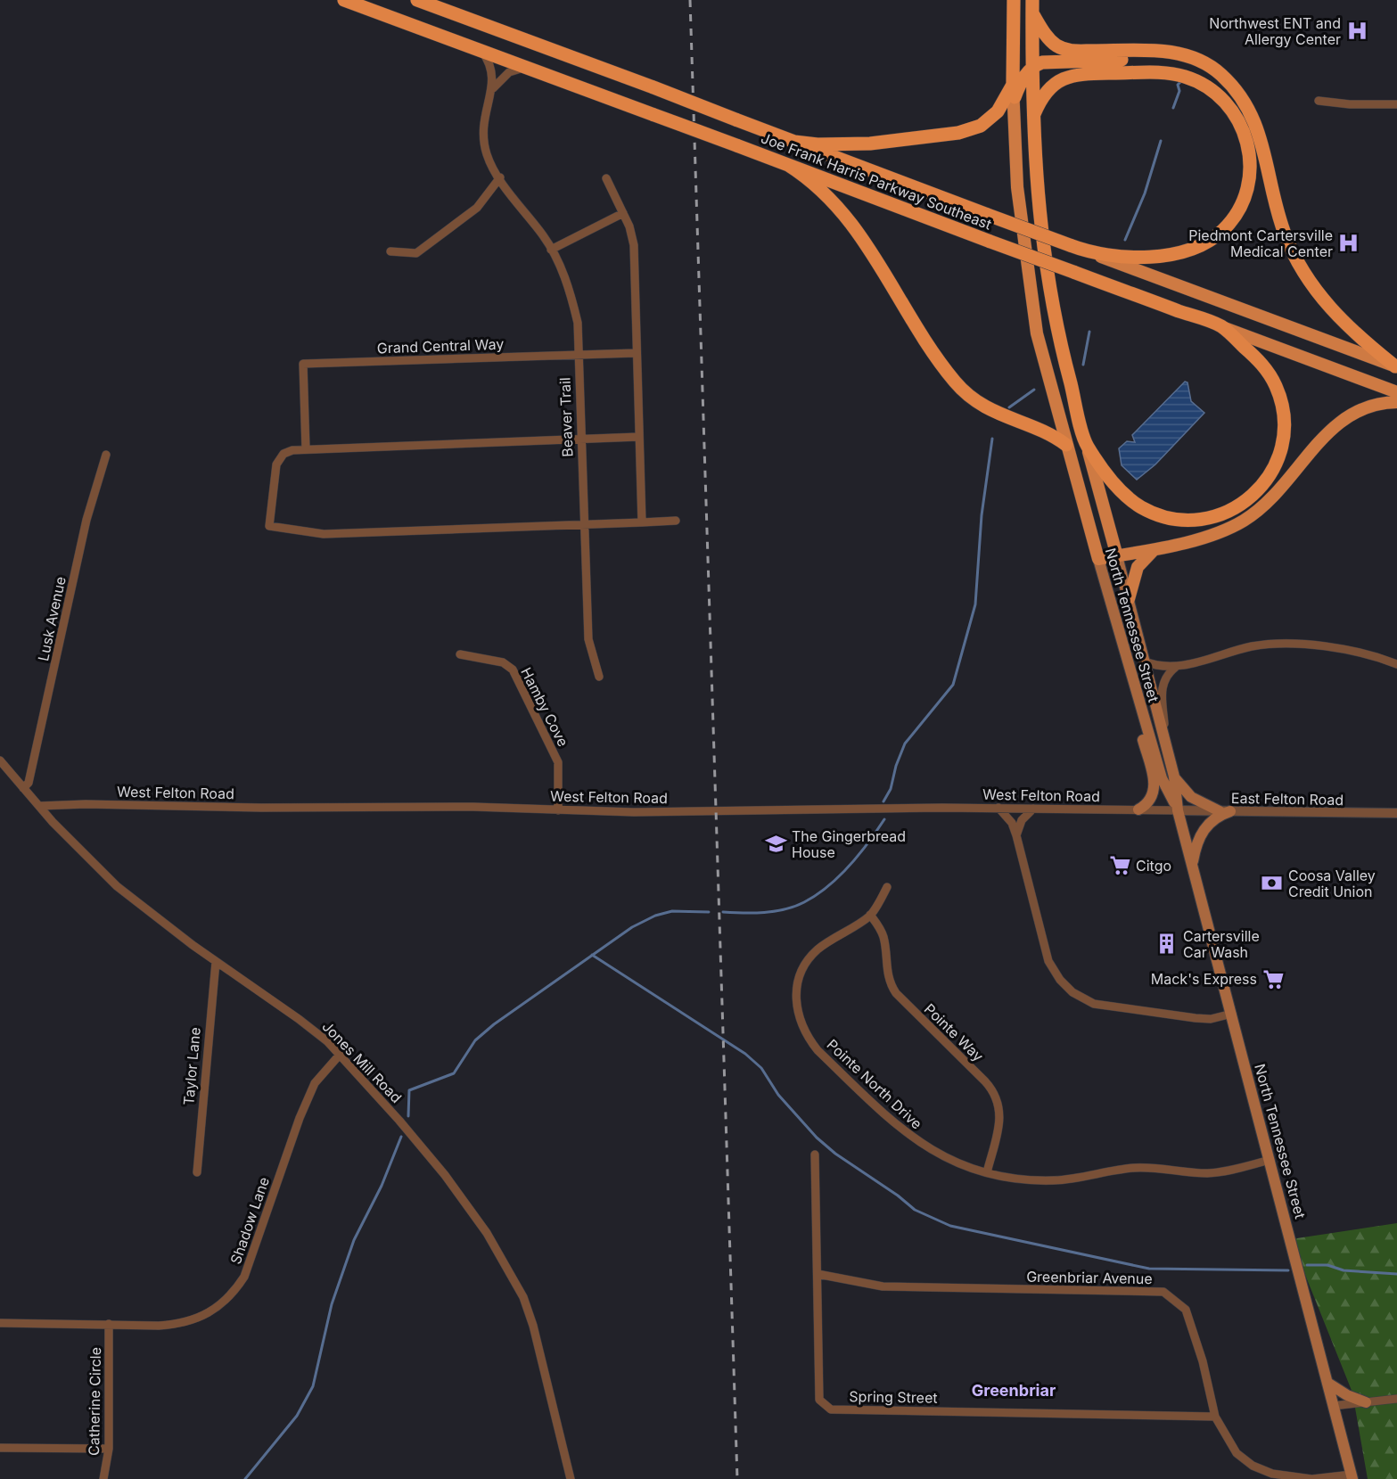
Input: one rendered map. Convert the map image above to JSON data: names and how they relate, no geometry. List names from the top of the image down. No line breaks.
{"streets":{"highway":["Joe Frank Harris Parkway Southeast"],"main road":["North Tennessee Street"],"street":["Grand Central Way","Beaver Trail","Lusk Avenue","Hamby Cove","West Felton Road","East Felton Road","Pointe Way","Jones Mill Road","Taylor Lane","Pointe North Drive","Shadow Lane","Greenbriar Avenue","Spring Street","Catherine Circle"]},"crossings":[["Joe Frank Harris Parkway Southeast","Beaver Trail"],["Grand Central Way","Beaver Trail"],["Lusk Avenue","Jones Mill Road"],["North Tennessee Street","West Felton Road"],["North Tennessee Street","East Felton Road"],["North Tennessee Street","Pointe North Drive"],["North Tennessee Street","Greenbriar Avenue"],["Hamby Cove","West Felton Road"],["West Felton Road","East Felton Road"],["West Felton Road","Jones Mill Road"],["Pointe Way","Pointe North Drive"],["Jones Mill Road","Taylor Lane"],["Jones Mill Road","Shadow Lane"],["Shadow Lane","Catherine Circle"],["Greenbriar Avenue","Spring Street"]],"districts":["Greenbriar"],"places":{"hospital":["Northwest ENT and Allergy Center","Piedmont Cartersville Medical Center"],"school or university":["The Gingerbread House"],"supermarket":["Citgo","Mack's Express"],"bank":["Coosa Valley Credit Union"],"building":["Cartersville Car Wash"]}}
